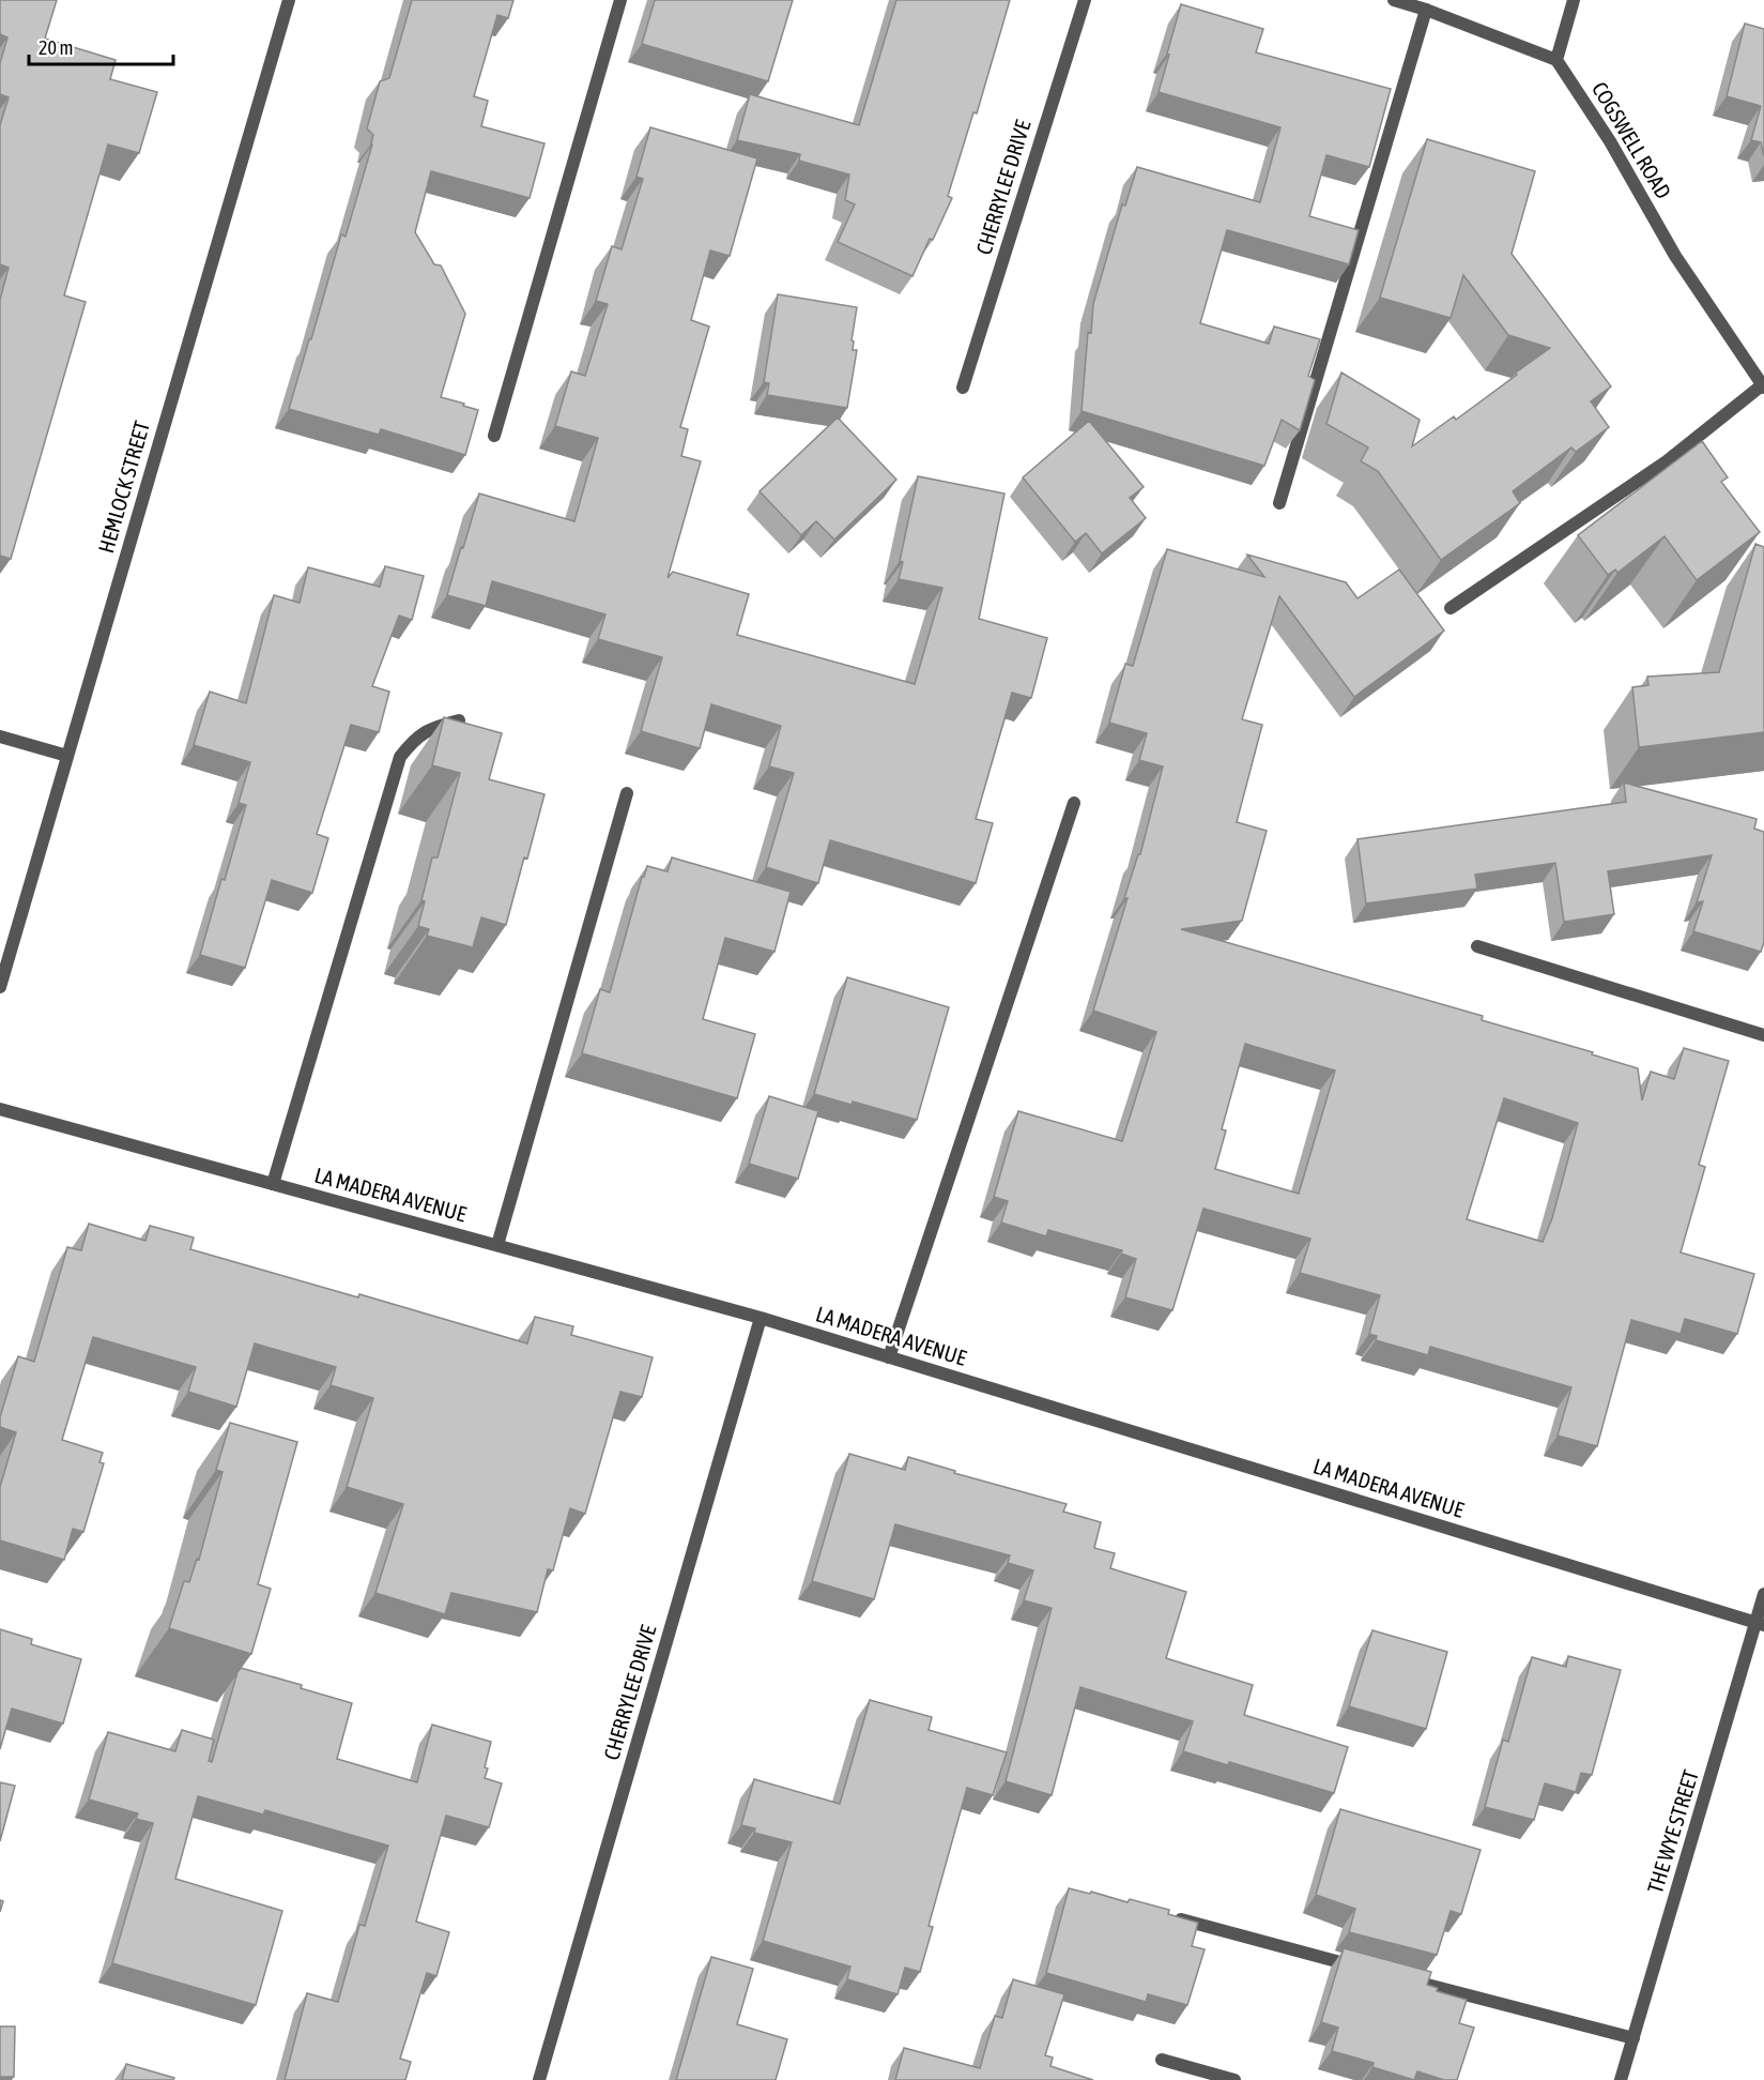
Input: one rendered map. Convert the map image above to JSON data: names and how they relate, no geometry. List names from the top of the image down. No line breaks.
{"streets":{"street":["COGSWELL ROAD","CHERRYLEE DRIVE","HEMLOCK STREET","LA MADERA AVENUE","THE WYE STREET"]},"crossings":[["CHERRYLEE DRIVE","LA MADERA AVENUE"],["LA MADERA AVENUE","THE WYE STREET"]],"scale_bar":"20 m"}
